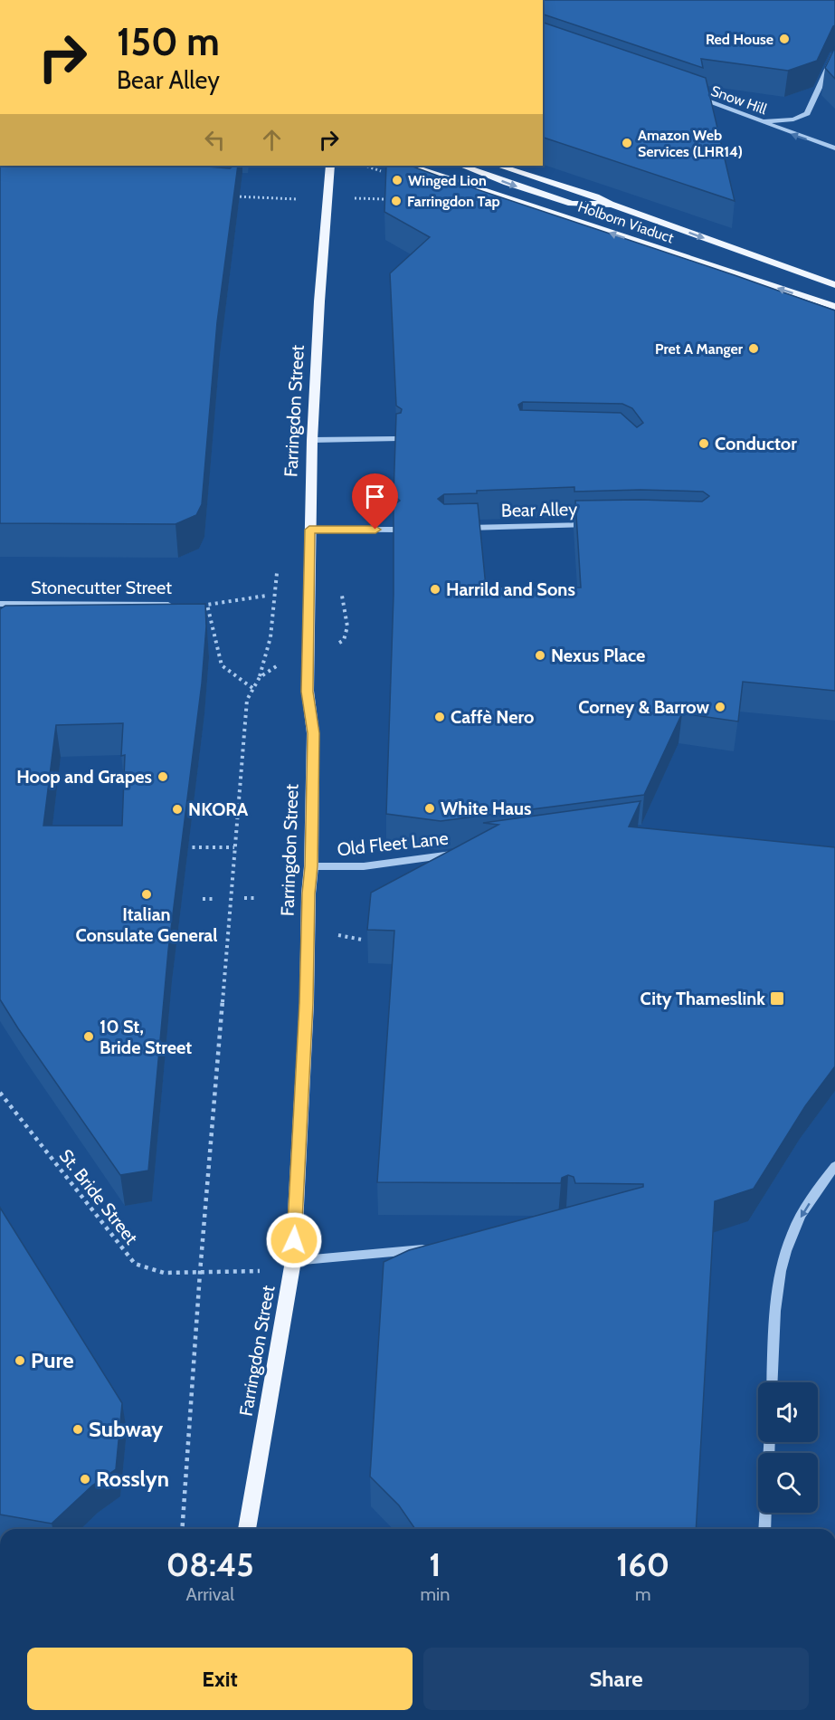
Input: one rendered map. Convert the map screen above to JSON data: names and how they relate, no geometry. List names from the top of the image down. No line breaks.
{"streets":{"main road":["Holborn Viaduct","Farringdon Street"],"street":["Snow Hill","Bear Alley","Stonecutter Street","Old Fleet Lane"],"path":["St. Bride Street"]},"crossings":[["Farringdon Street","Old Fleet Lane"]],"one_way":["Snow Hill"],"places":{"other":["Red House","Amazon Web Services (LHR14)","Winged Lion","Farringdon Tap","Pret A Manger","Conductor","Harrild and Sons","Nexus Place","Corney & Barrow","Caffè Nero","Hoop and Grapes","White Haus","NKORA","Italian Consulate General","10 St, Bride Street","Pure","Subway","Rosslyn"],"transit":["City Thameslink"]},"page":{"turn":["150 m","Bear Alley"],"eta":["08:45","Arrival","1","min","160","m"],"buttons":["Exit","Share"]}}
